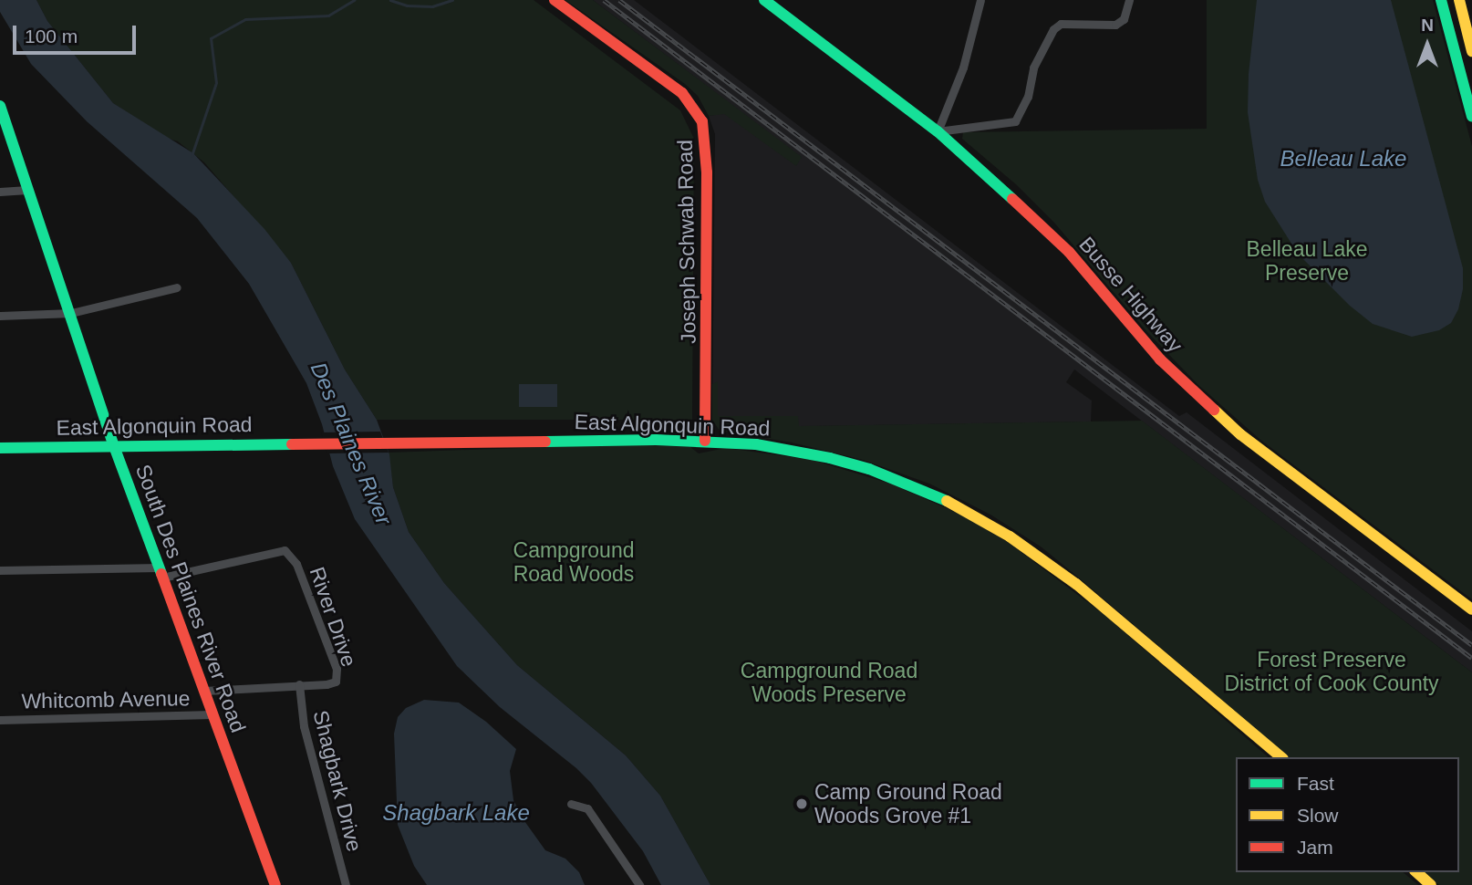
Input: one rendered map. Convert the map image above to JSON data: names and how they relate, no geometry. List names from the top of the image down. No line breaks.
{"streets":{"main road":["Joseph Schwab Road","Busse Highway","East Algonquin Road","South Des Plaines River Road"],"street":["River Drive","Whitcomb Avenue","Shagbark Drive"]},"crossings":[["Joseph Schwab Road","East Algonquin Road"],["East Algonquin Road","South Des Plaines River Road"],["South Des Plaines River Road","River Drive"],["South Des Plaines River Road","Whitcomb Avenue"],["River Drive","Shagbark Drive"]],"water":["Belleau Lake","Des Plaines River","Shagbark Lake"],"parks":["Belleau Lake Preserve","Campground Road Woods","Forest Preserve District of Cook County","Campground Road Woods Preserve"],"places":["Camp Ground Road Woods Grove #1"],"legend":["Fast","Slow","Jam"],"scale_bar":"100 m","north":"top"}
